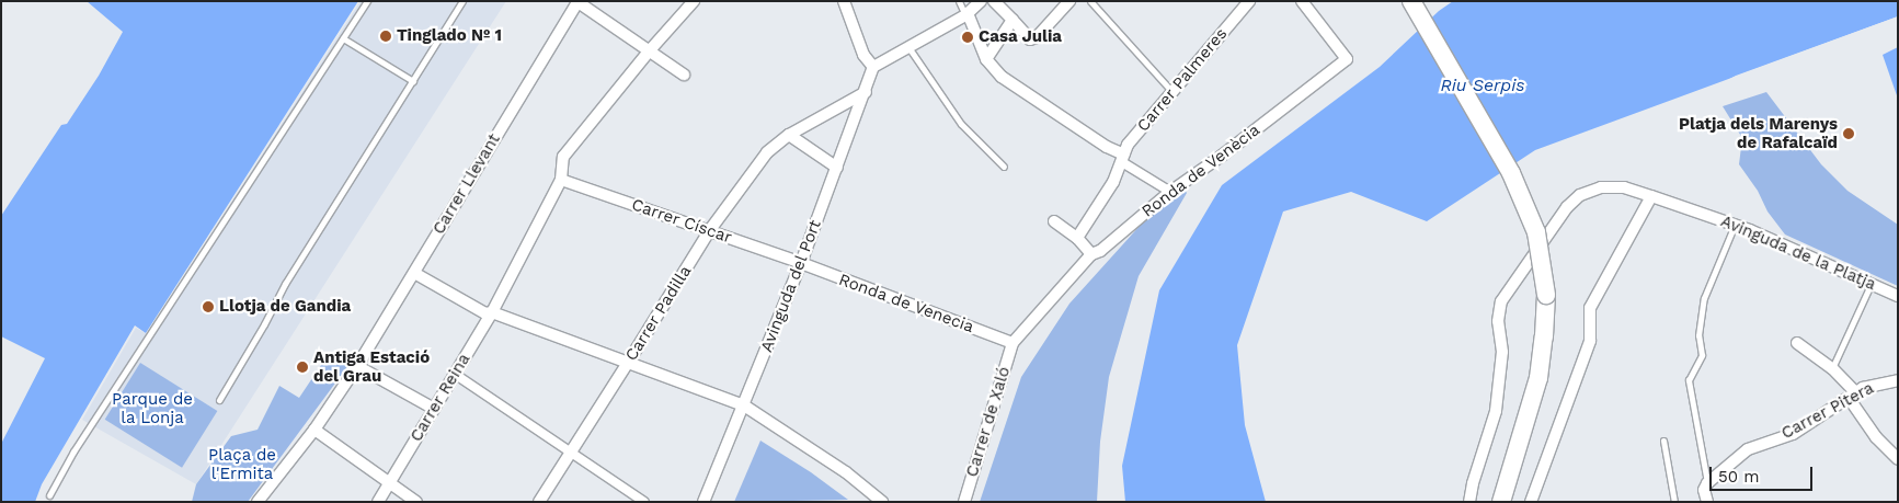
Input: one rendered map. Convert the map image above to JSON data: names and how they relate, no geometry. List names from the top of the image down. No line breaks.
{"streets":{"street":["Carrer Palmeres","Ronda de Venècia","Carrer Llevant","Carrer Císcar","Avinguda de la Platja","Avinguda del Port","Ronda de Venecia","Carrer Padilla","Carrer Reina","Carrer Pitera","Carrer de Xaló"]},"crossings":[["Ronda de Venècia","Ronda de Venecia"],["Ronda de Venècia","Carrer de Xaló"],["Carrer Císcar","Avinguda del Port"],["Carrer Císcar","Ronda de Venecia"],["Carrer Císcar","Carrer Padilla"],["Carrer Císcar","Carrer Reina"],["Avinguda del Port","Ronda de Venecia"],["Avinguda del Port","Carrer Padilla"],["Ronda de Venecia","Carrer de Xaló"]],"water":["Riu Serpis"],"parks":["Parque de la Lonja","Plaça de l'Ermita"],"places":["Tinglado Nº 1","Casa Julia","Platja dels Marenys de Rafalcaïd","Llotja de Gandia","Antiga Estació del Grau"],"scale_bar":"50 m"}
